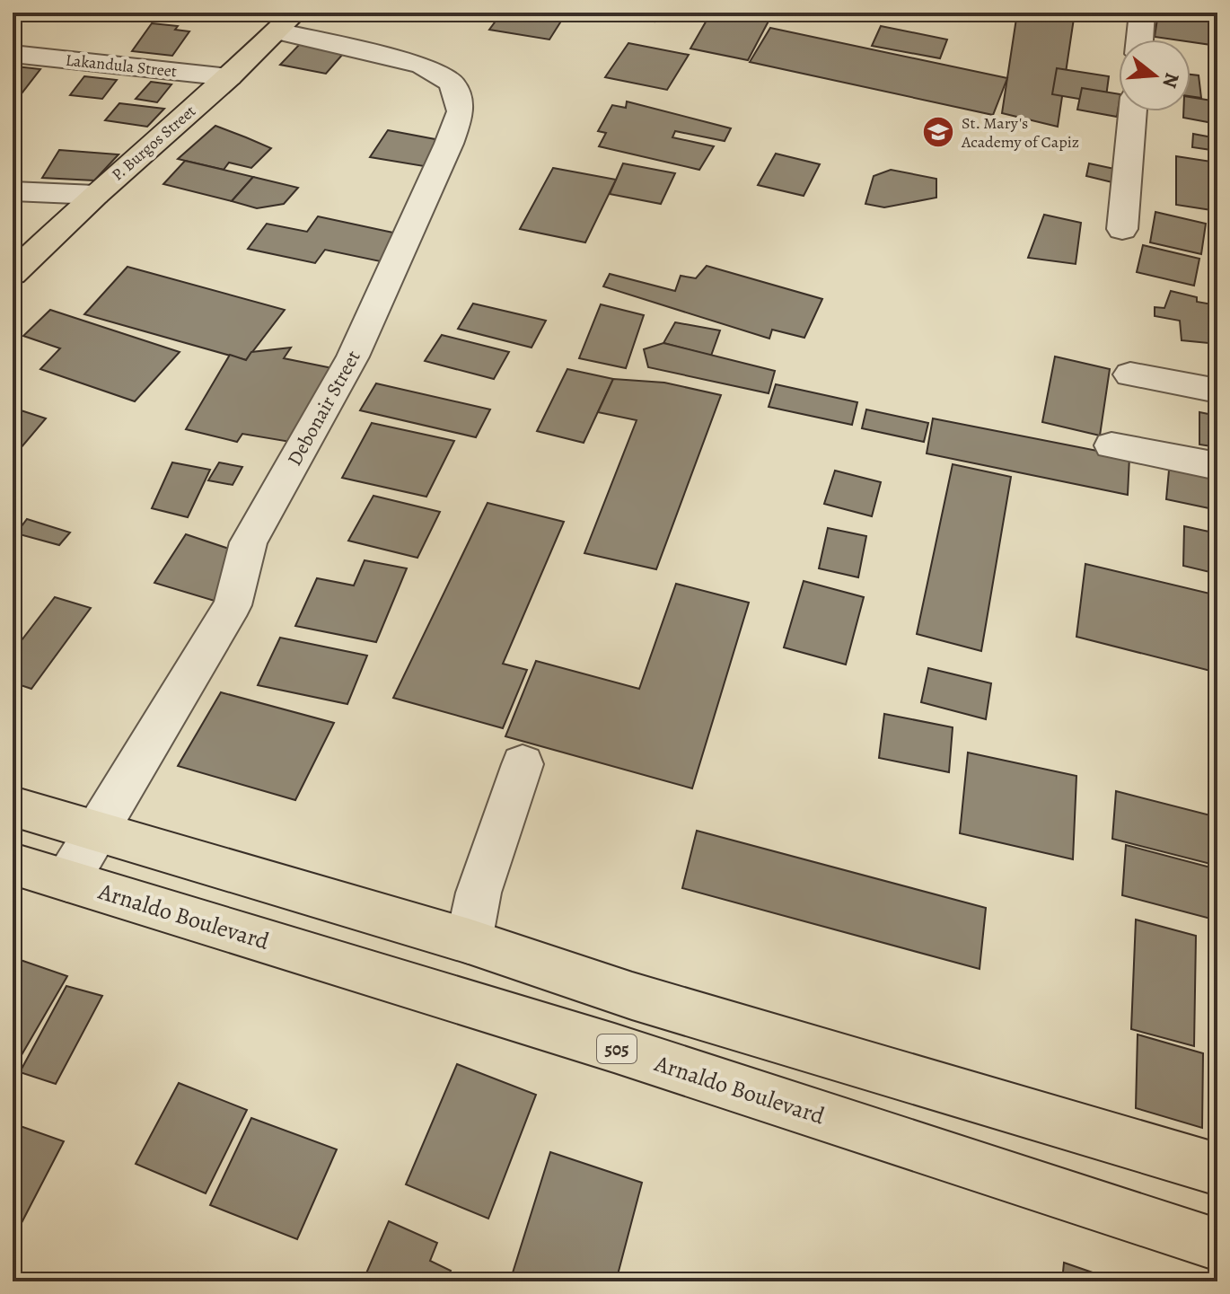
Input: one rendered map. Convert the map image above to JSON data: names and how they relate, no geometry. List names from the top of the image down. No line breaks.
{"streets":{"main road":["P. Burgos Street","Arnaldo Boulevard","505"],"street":["Lakandula Street","Debonair Street"]},"crossings":[["Lakandula Street","P. Burgos Street"],["P. Burgos Street","Debonair Street"],["Debonair Street","Arnaldo Boulevard"]],"places":{"school or university":["St. Mary's Academy of Capiz"]},"north":"right"}
